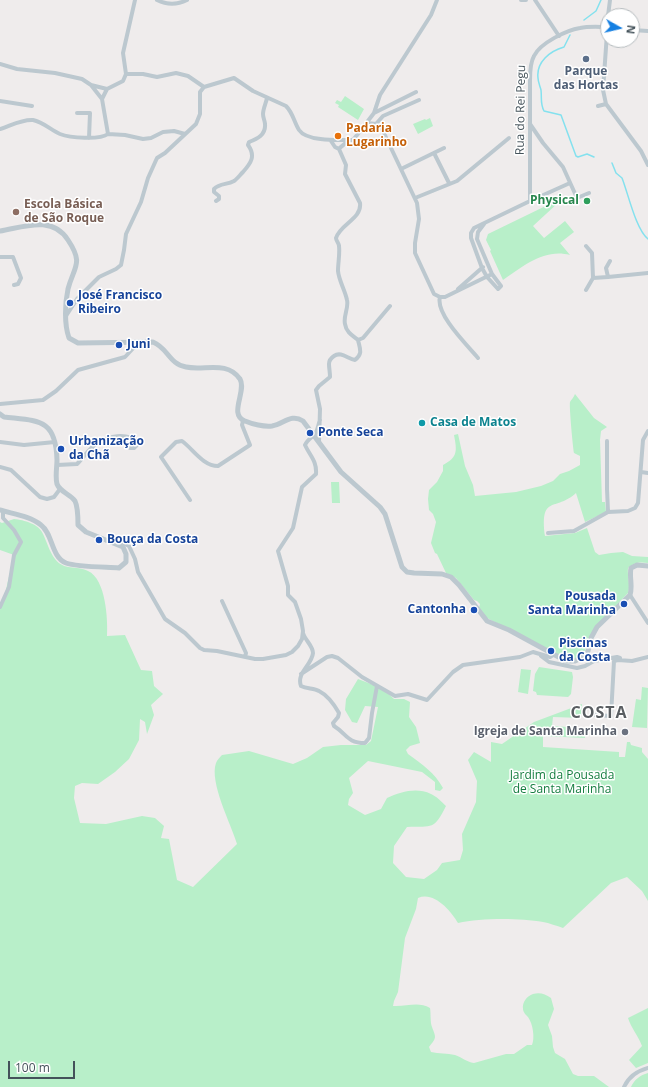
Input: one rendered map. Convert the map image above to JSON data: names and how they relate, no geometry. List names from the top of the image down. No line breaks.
{"streets":{"street":["Rua do Rei Pegu"]},"districts":["COSTA"],"parks":["Jardim da Pousada de Santa Marinha"],"places":["Parque das Hortas","Padaria Lugarinho","Physical","Escola Básica de São Roque","José Francisco Ribeiro","Juni","Casa de Matos","Ponte Seca","Urbanização da Chã","Bouça da Costa","Pousada Santa Marinha","Cantonha","Piscinas da Costa","Igreja de Santa Marinha"],"scale_bar":"100 m","north":"right"}
